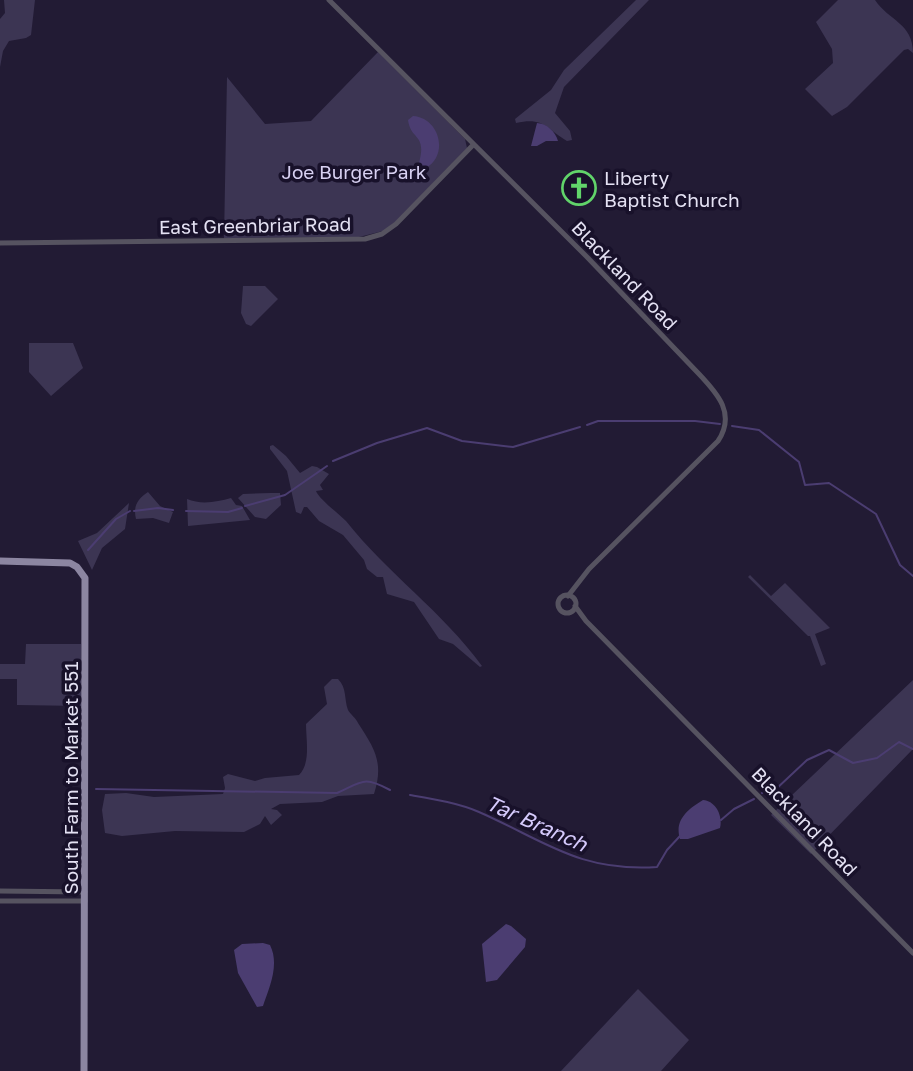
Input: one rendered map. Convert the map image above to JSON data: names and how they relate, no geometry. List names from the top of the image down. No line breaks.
{"streets":{"main road":["South Farm to Market 551"],"street":["East Greenbriar Road","Blackland Road"]},"crossings":[["East Greenbriar Road","Blackland Road"]],"water":["Tar Branch"],"parks":["Joe Burger Park"],"places":{"church":["Liberty Baptist Church"]}}
